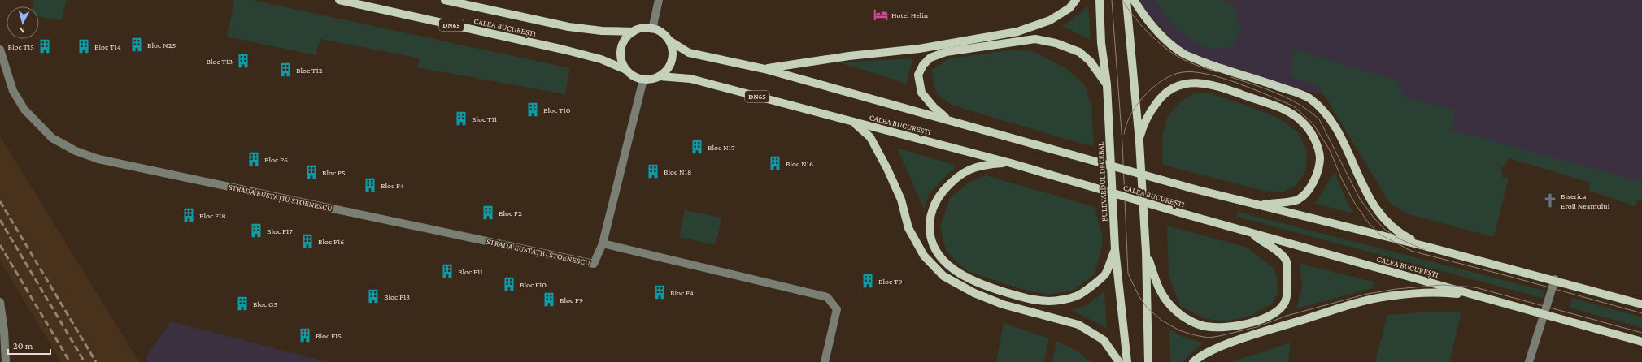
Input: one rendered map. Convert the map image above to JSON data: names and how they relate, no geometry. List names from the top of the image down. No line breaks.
{"streets":{"main road":["DN65","CALEA BUCUREȘTI","BULEVARDUL DECEBAL"],"street":["STRADA EUSTAȚIU STOENESCU"]},"crossings":[["CALEA BUCUREȘTI","STRADA EUSTAȚIU STOENESCU"]],"places":{"hotel":["Hotel Helin"],"building":["Bloc N25","Bloc T15","Bloc T14","Bloc T13","Bloc T12","Bloc T10","Bloc T11","Bloc N17","Bloc P6","Bloc N16","Bloc N18","Bloc P5","Bloc P4","Bloc P2","Bloc F18","Bloc F17","Bloc F16","Bloc F11","Bloc T9","Bloc F10","Bloc F4","Bloc F13","Bloc F9","Bloc G5","Bloc F15"],"church":["Biserica Eroii Neamului"]},"scale_bar":"20 m","north":"bottom"}
